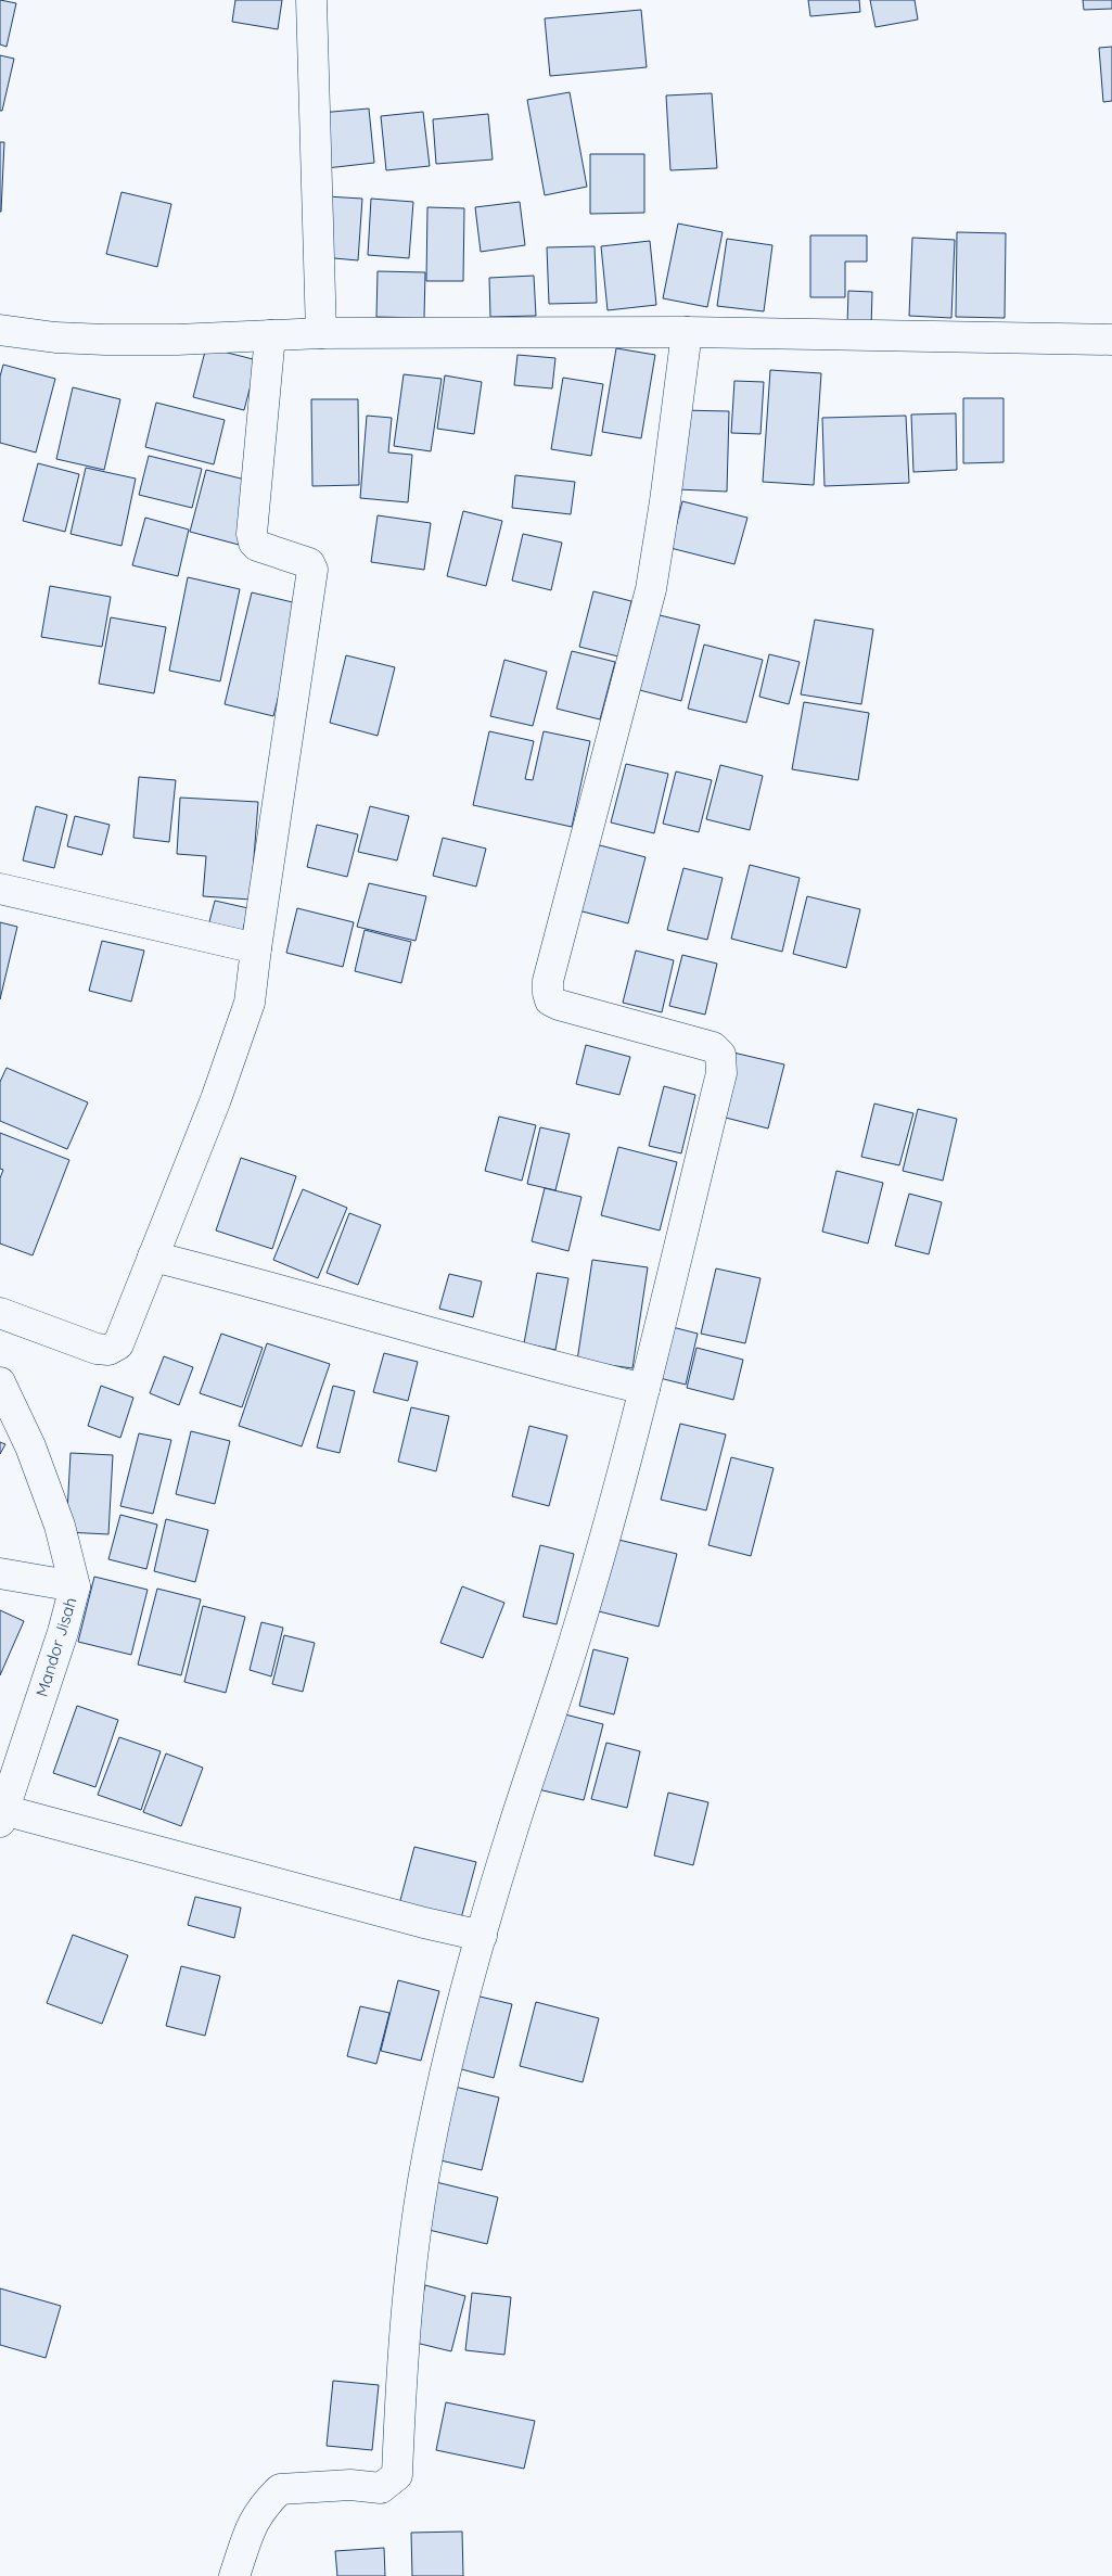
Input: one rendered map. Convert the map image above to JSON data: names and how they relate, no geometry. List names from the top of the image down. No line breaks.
{"streets":{"street":["Mandor Jisah"]}}
